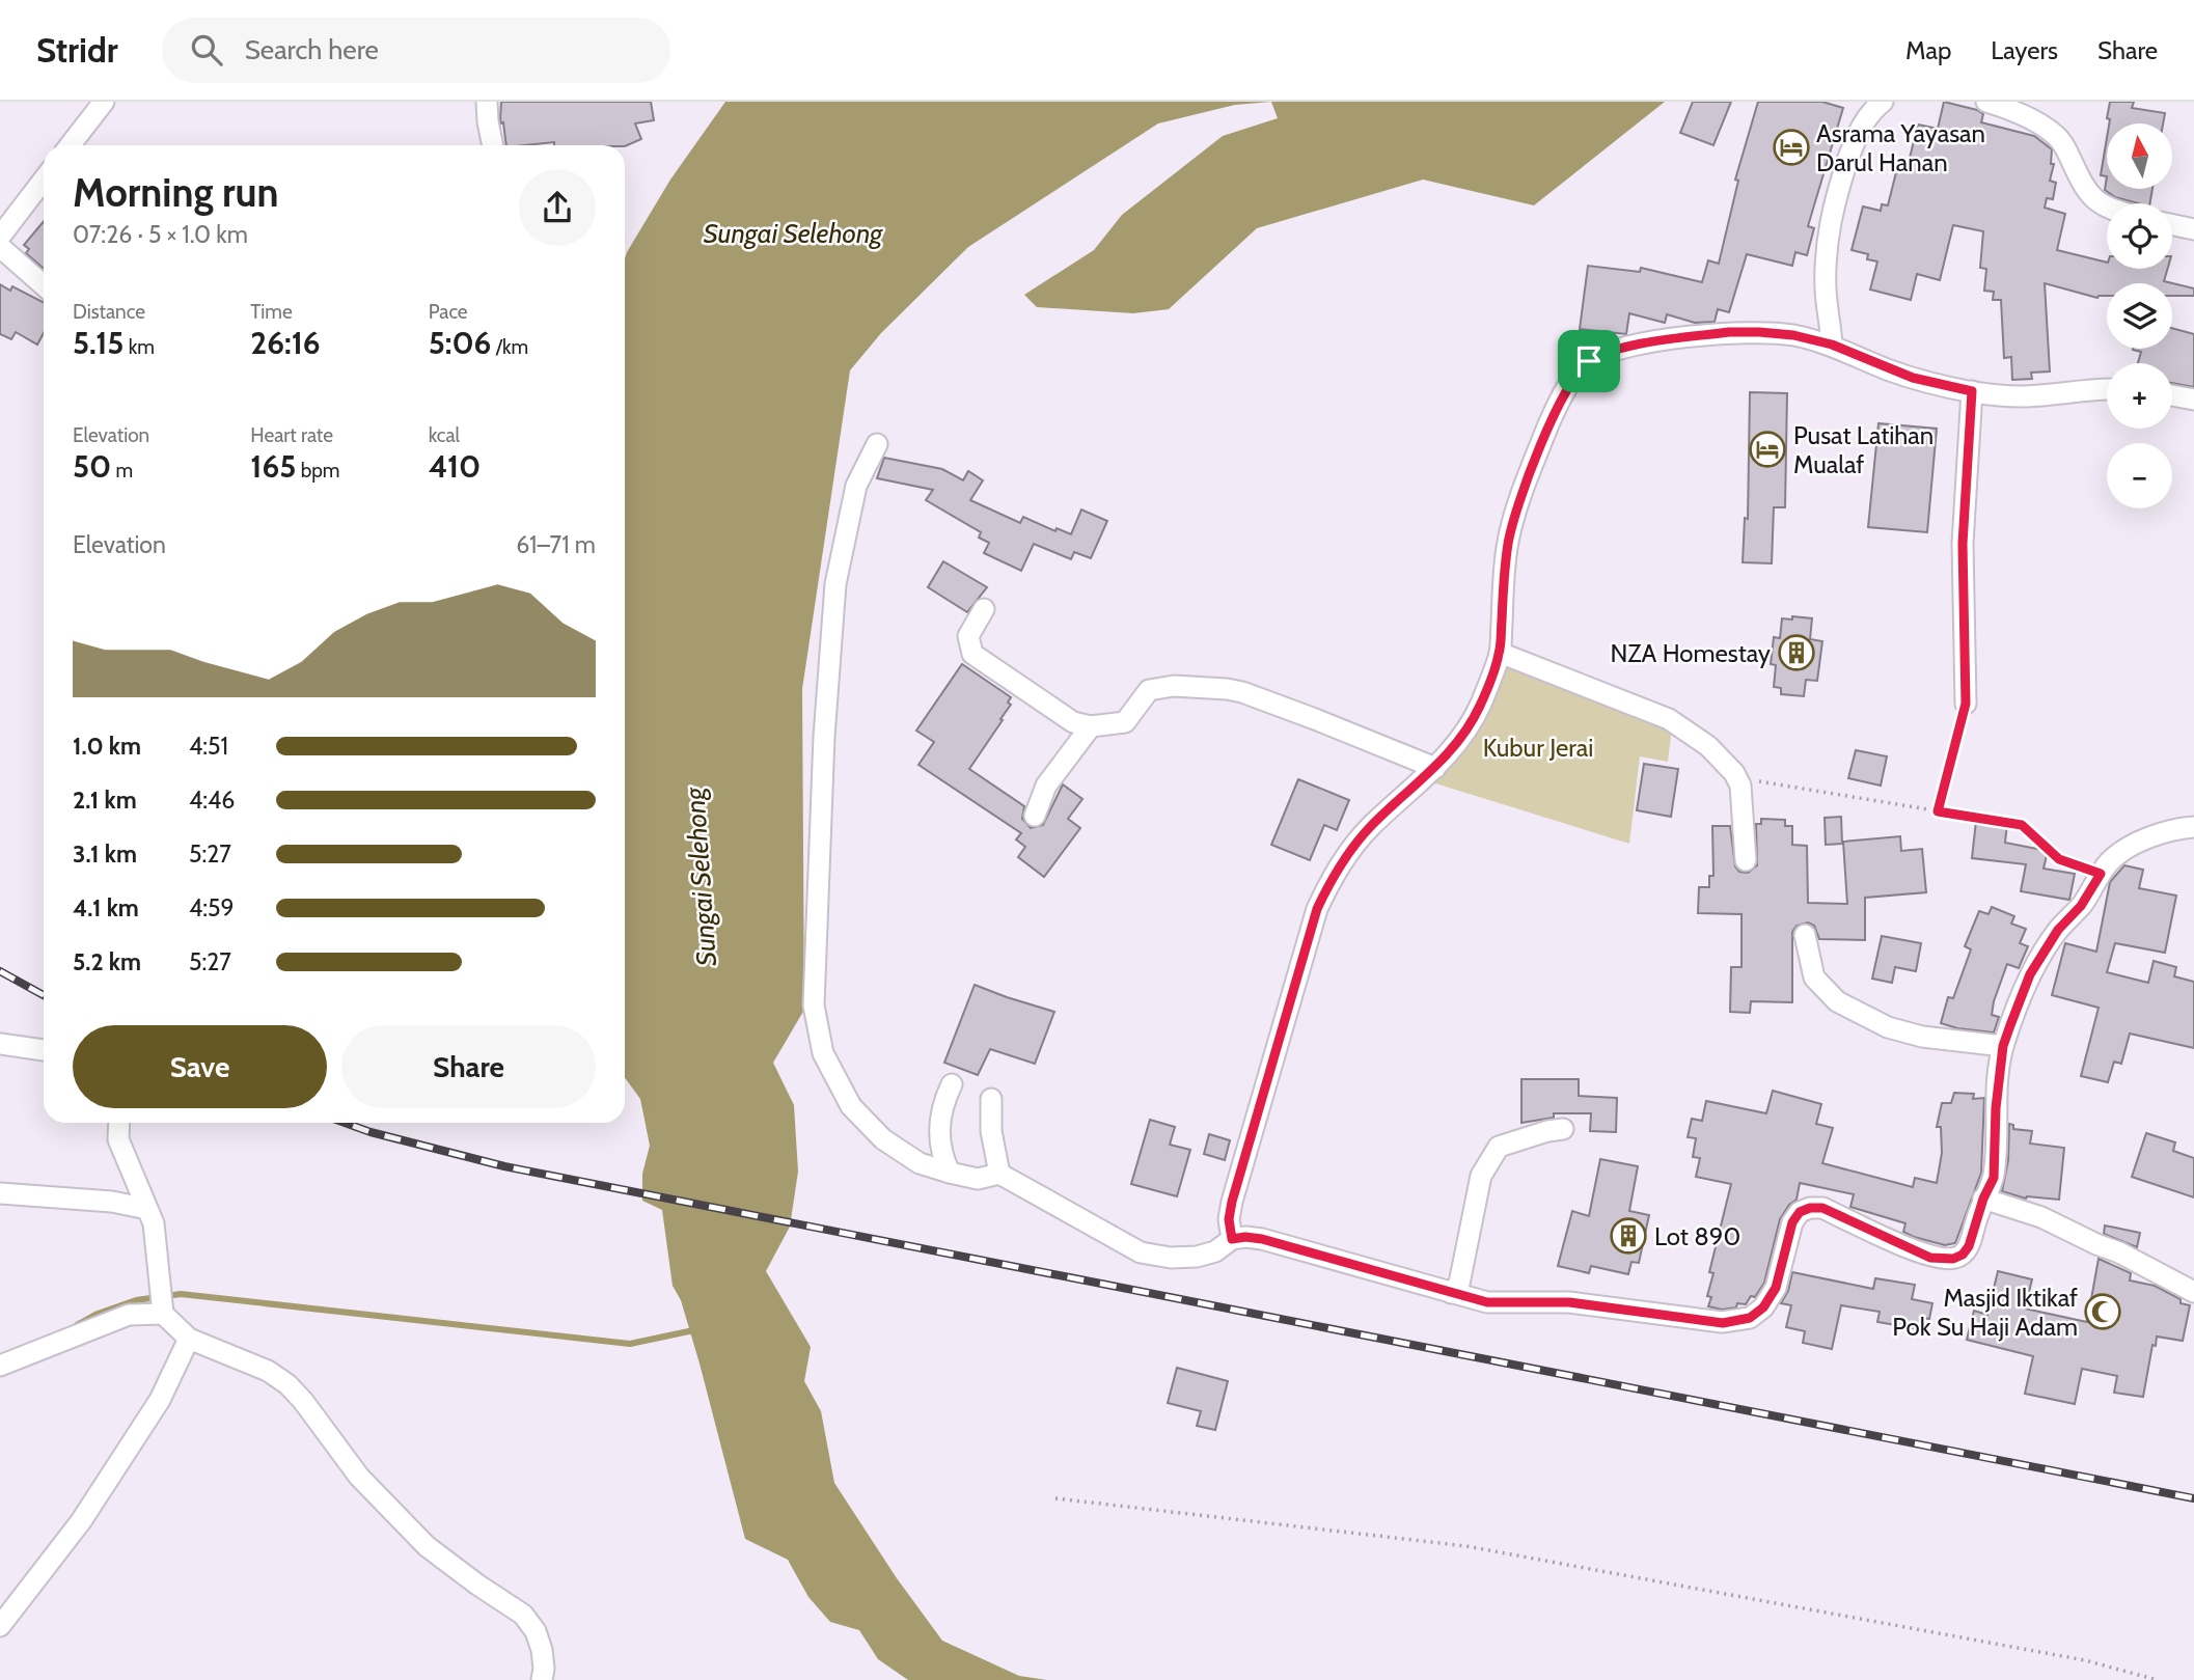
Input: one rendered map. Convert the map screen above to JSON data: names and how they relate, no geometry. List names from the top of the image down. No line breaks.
{"water":["Sungai Selehong"],"parks":["Kubur Jerai"],"places":{"hotel":["Asrama Yayasan Darul Hanan","Pusat Latihan Mualaf"],"building":["NZA Homestay","Lot 890"],"mosque":["Masjid Iktikaf Pok Su Haji Adam"]},"north":"top","page":{"header":"Stridr","search":"Search here","nav":["Map","Layers","Share"],"map_buttons":["+","−"],"heading":["Morning run","07:26 · 5 × 1.0 km"],"stats":[["Distance","5.15 km"],["Time","26:16"],["Pace","5:06 /km"],["Elevation","50 m"],["Heart rate","165 bpm"],["kcal","410"]],"chart":["Elevation","61–71 m"],"list":[{"name":"1.0 km","note":"4:51"},{"name":"2.1 km","note":"4:46"},{"name":"3.1 km","note":"5:27"},{"name":"4.1 km","note":"4:59"},{"name":"5.2 km","note":"5:27"}],"buttons":["Save","Share"]}}
